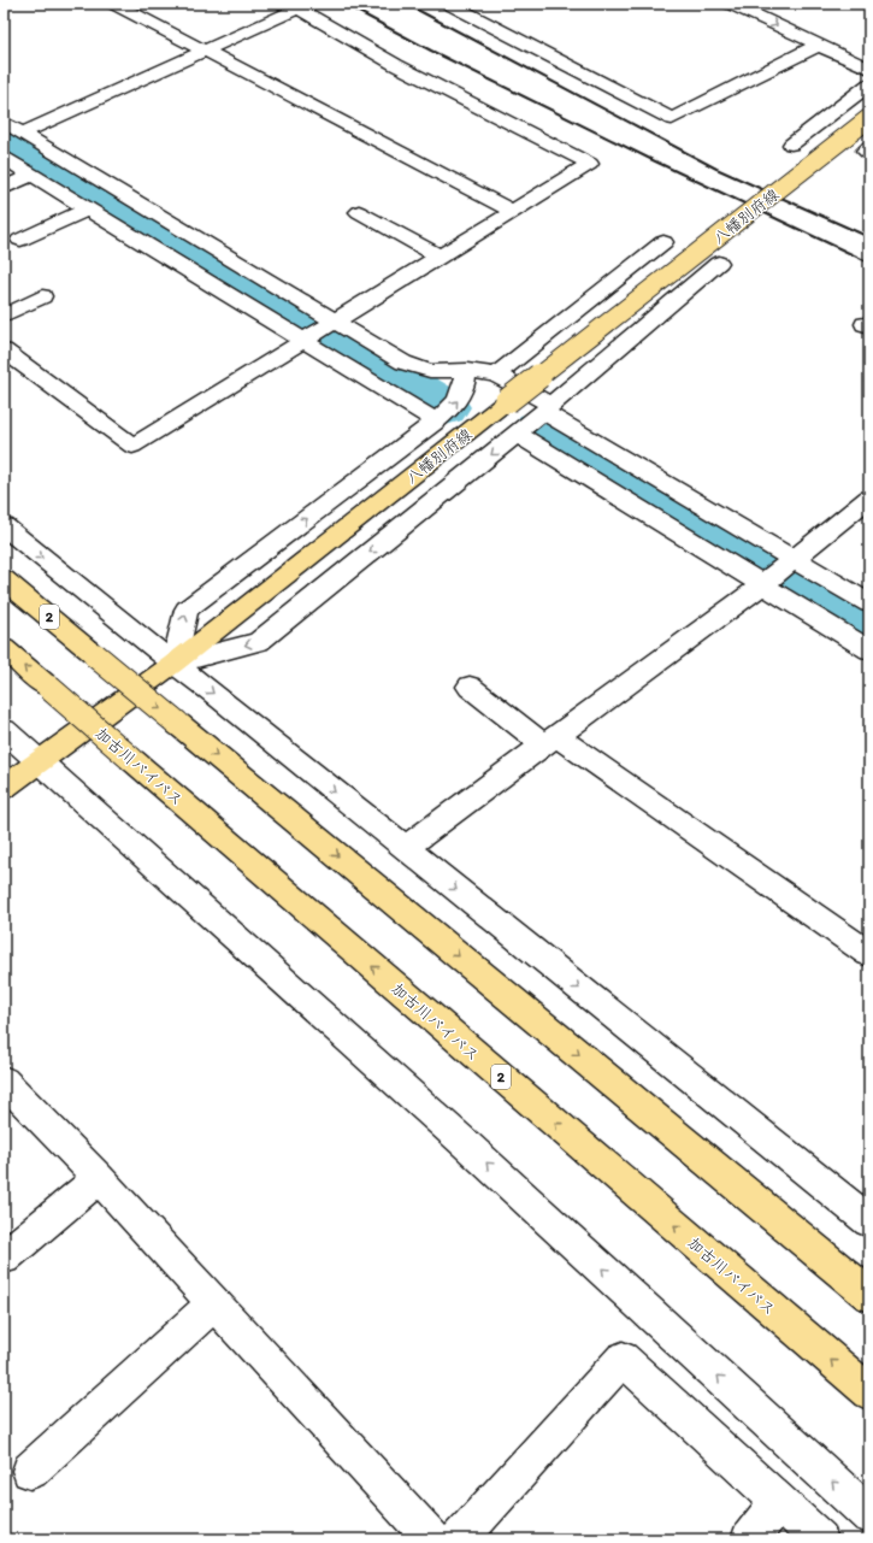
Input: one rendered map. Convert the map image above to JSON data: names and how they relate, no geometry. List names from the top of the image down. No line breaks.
{"streets":{"main road":["八幡別府線","2","加古川バイパス"]}}
